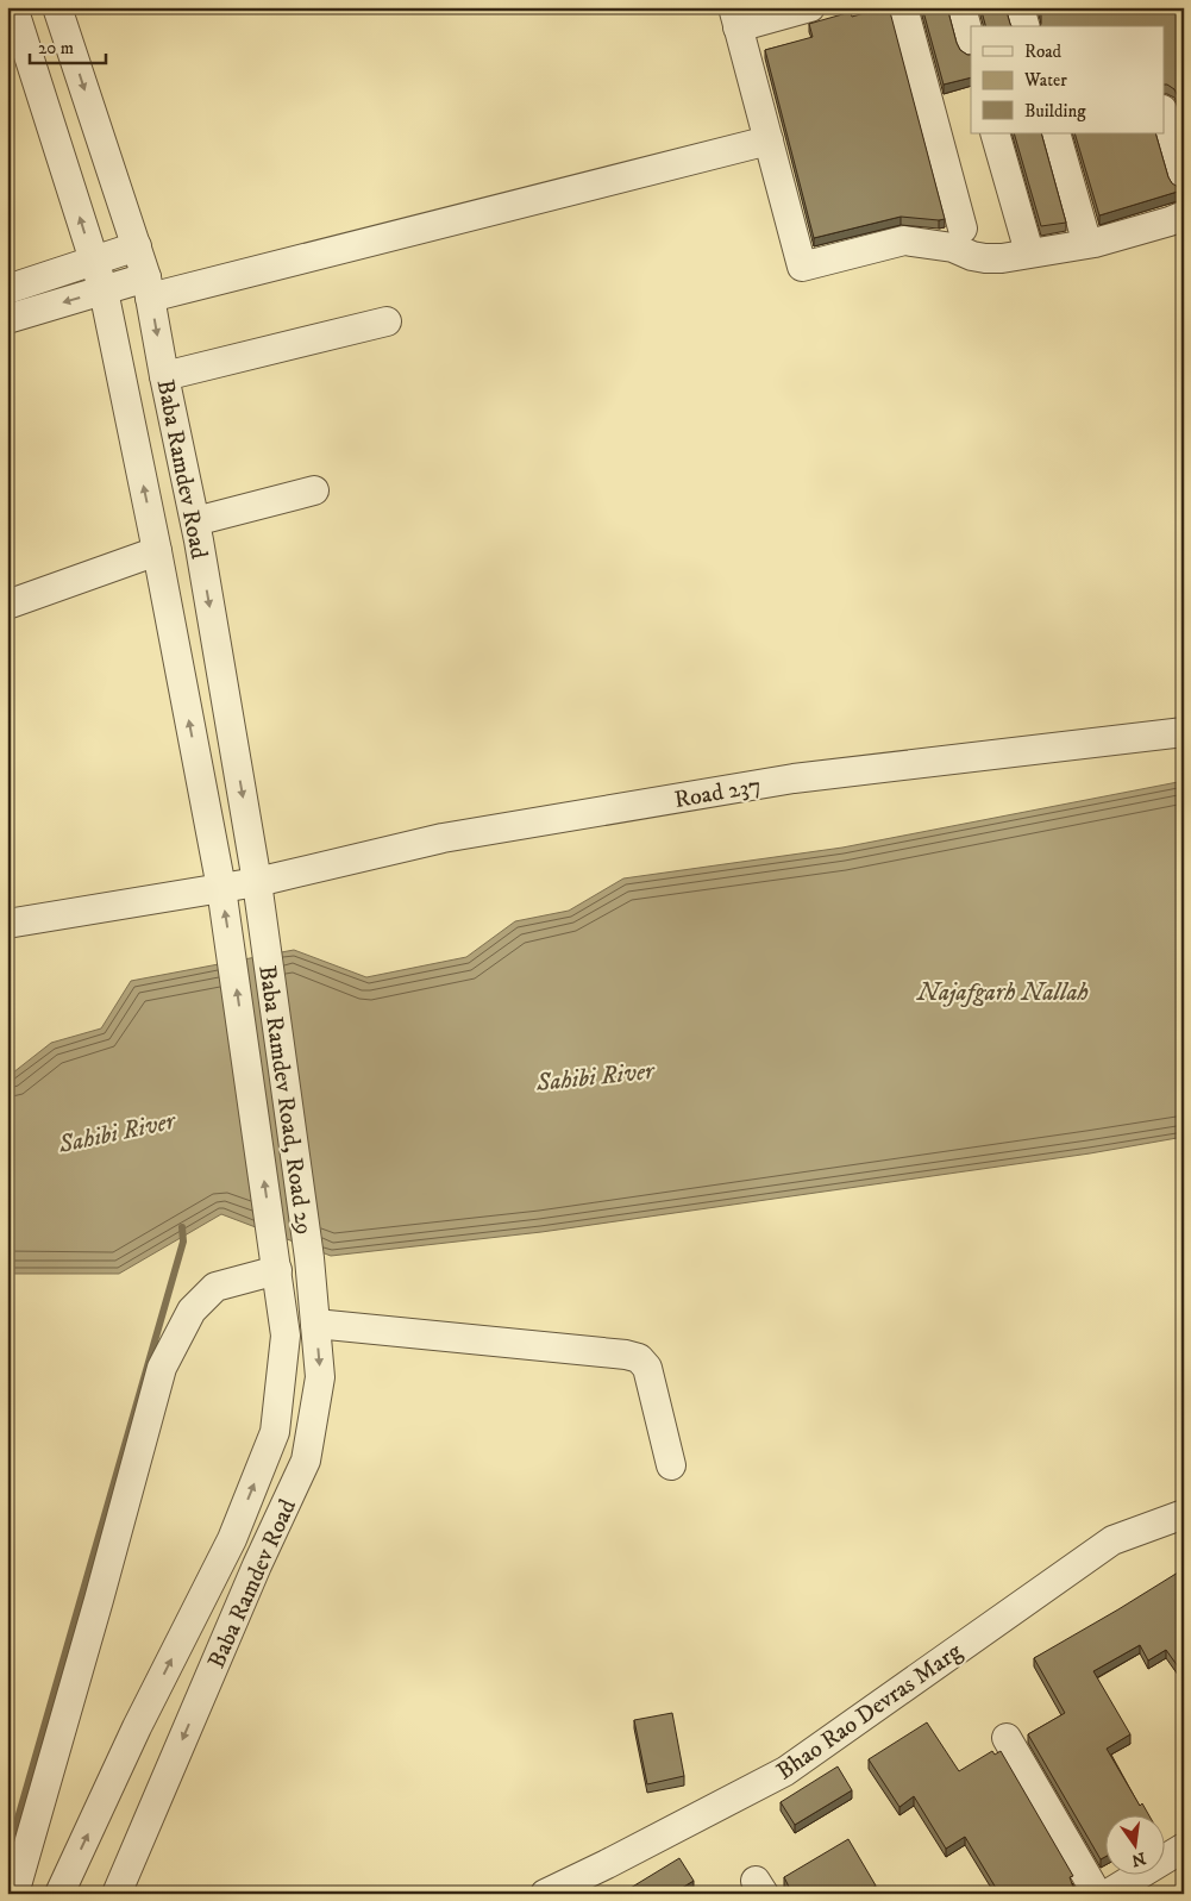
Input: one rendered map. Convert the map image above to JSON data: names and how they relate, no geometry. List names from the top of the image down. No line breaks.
{"streets":{"street":["Baba Ramdev Road","Road 237","Baba Ramdev Road, Road 29","Bhao Rao Devras Marg"]},"crossings":[["Baba Ramdev Road","Road 237"],["Baba Ramdev Road","Baba Ramdev Road, Road 29"]],"water":["Najafgarh Nallah","Sahibi River"],"legend":["Road","Water","Building"],"scale_bar":"20 m","north":"bottom"}
